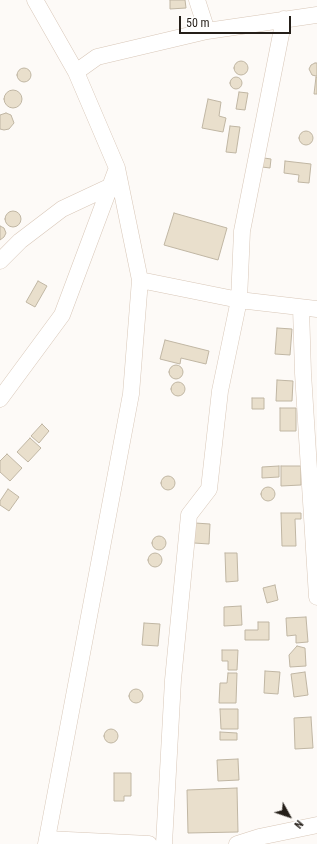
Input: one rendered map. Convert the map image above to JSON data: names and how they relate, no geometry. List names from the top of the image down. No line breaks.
{"scale_bar":"50 m","north":"bottom right"}
